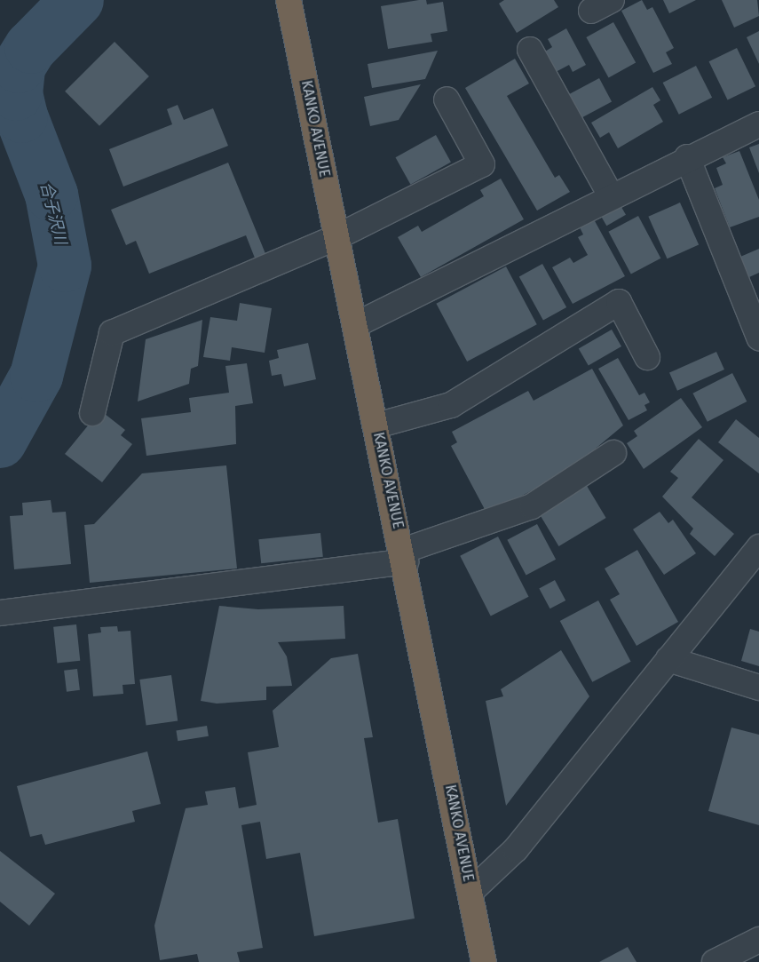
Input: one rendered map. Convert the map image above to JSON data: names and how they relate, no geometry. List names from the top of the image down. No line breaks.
{"streets":{"highway":["KANKO AVENUE"]},"water":["合子沢川"]}
